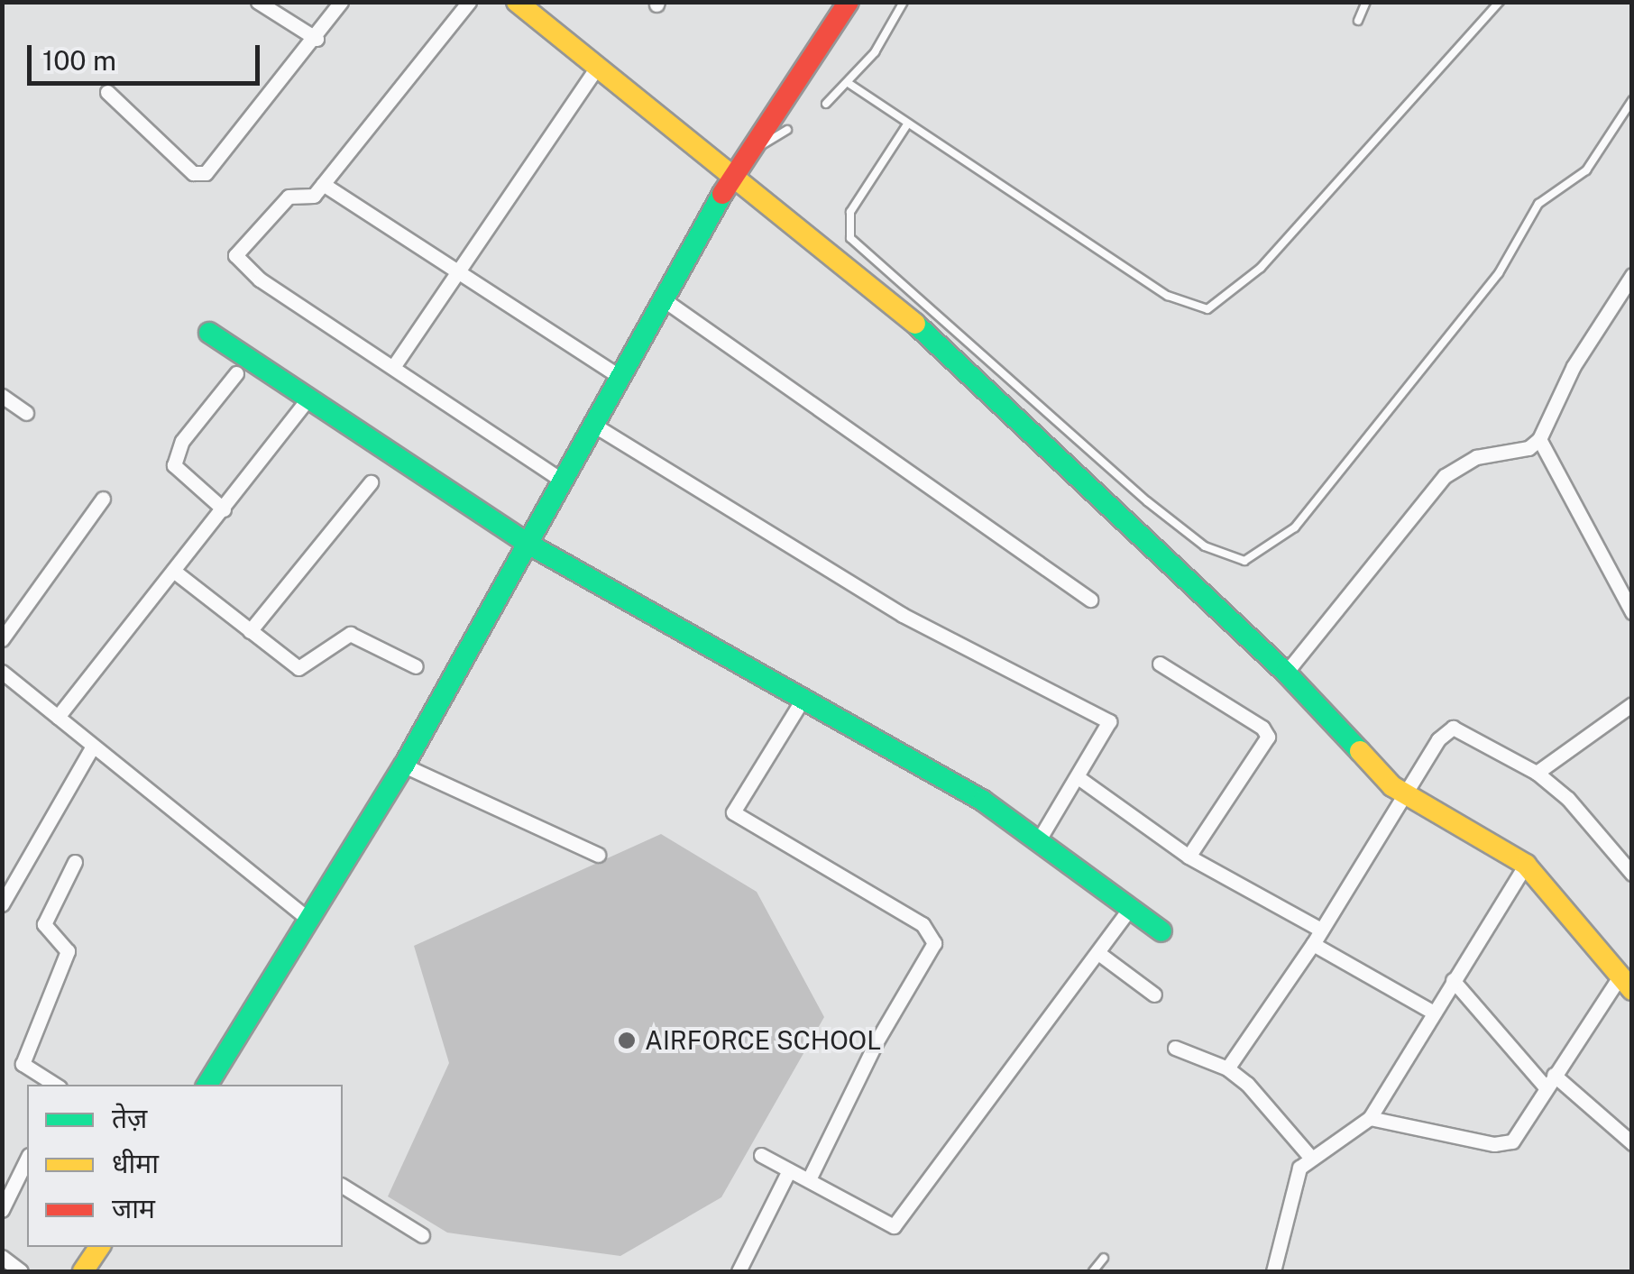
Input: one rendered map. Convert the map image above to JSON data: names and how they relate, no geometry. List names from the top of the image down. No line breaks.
{"places":["AIRFORCE SCHOOL"],"legend":["तेज़","धीमा","जाम"],"scale_bar":"100 m"}
